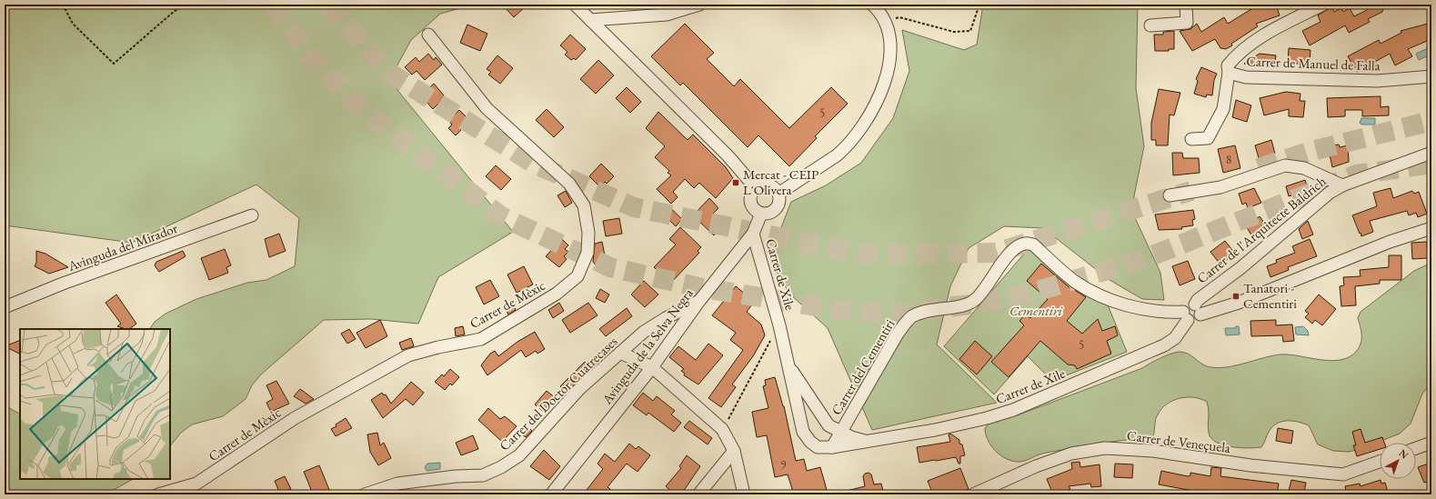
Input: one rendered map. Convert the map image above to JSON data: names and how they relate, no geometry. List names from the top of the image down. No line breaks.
{"streets":{"street":["Carrer de Manuel de Falla","Carrer de l'Arquitecte Baldrich","Avinguda del Mirador","Carrer de Xile","Carrer de Mèxic","Avinguda de la Selva Negra","Carrer del Cementiri","Carrer del Doctor Cuatrecases","Carrer de Veneçuela"]},"crossings":[["Carrer de Xile","Avinguda de la Selva Negra"],["Carrer de Xile","Carrer del Cementiri"],["Avinguda de la Selva Negra","Carrer del Doctor Cuatrecases"]],"parks":["Cementiri"],"places":{"transit":["Mercat - CEIP L'Olivera","Tanatori - Cementiri"]},"house_numbers":["5","8","5","9"],"north":"top right"}
